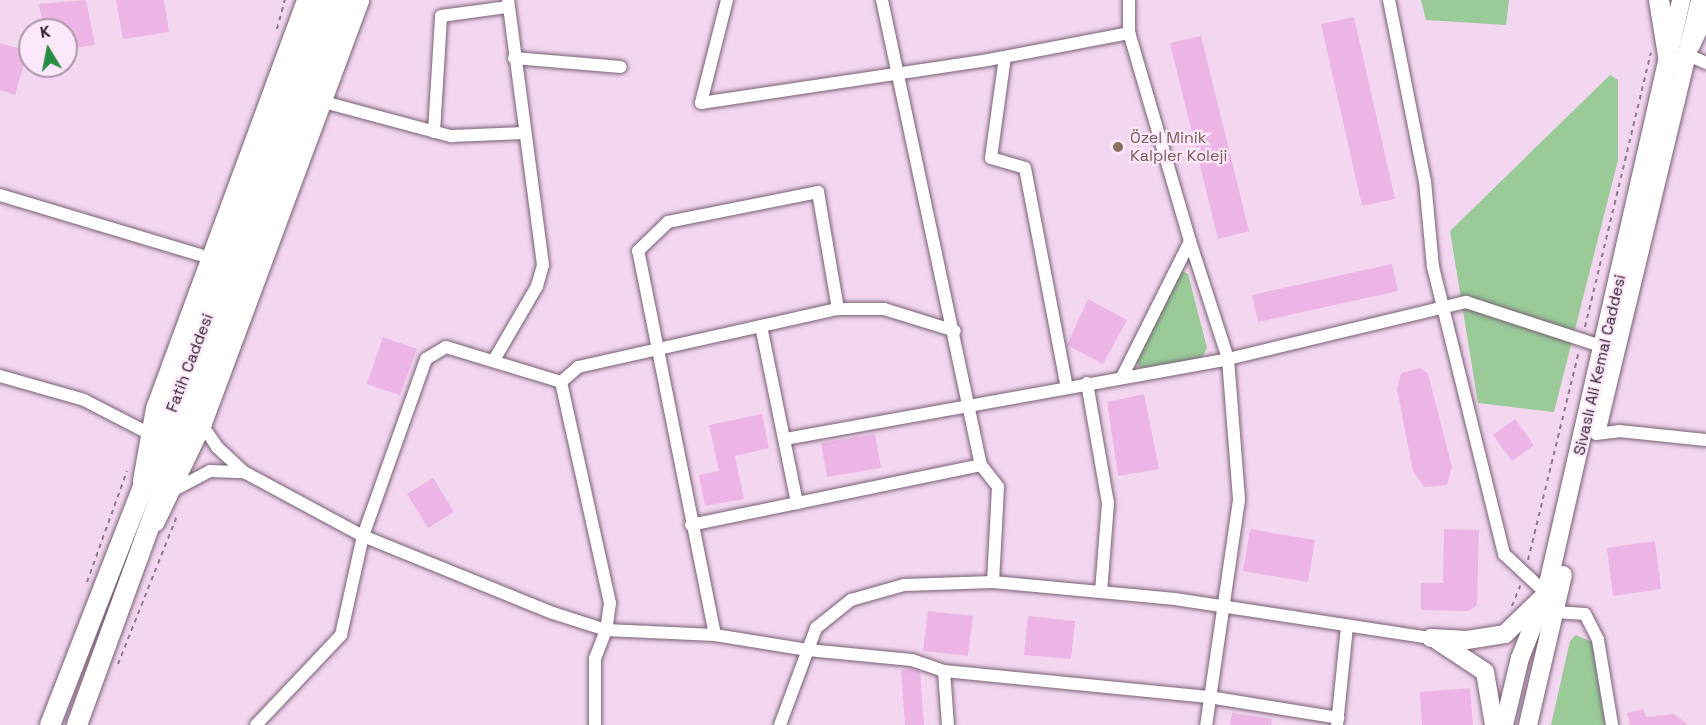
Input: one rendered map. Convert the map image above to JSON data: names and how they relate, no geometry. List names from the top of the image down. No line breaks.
{"streets":{"main road":["Fatih Caddesi","Sivaslı Ali Kemal Caddesi"]},"places":["Özel Minik Kalpler Koleji"],"north":"top"}
